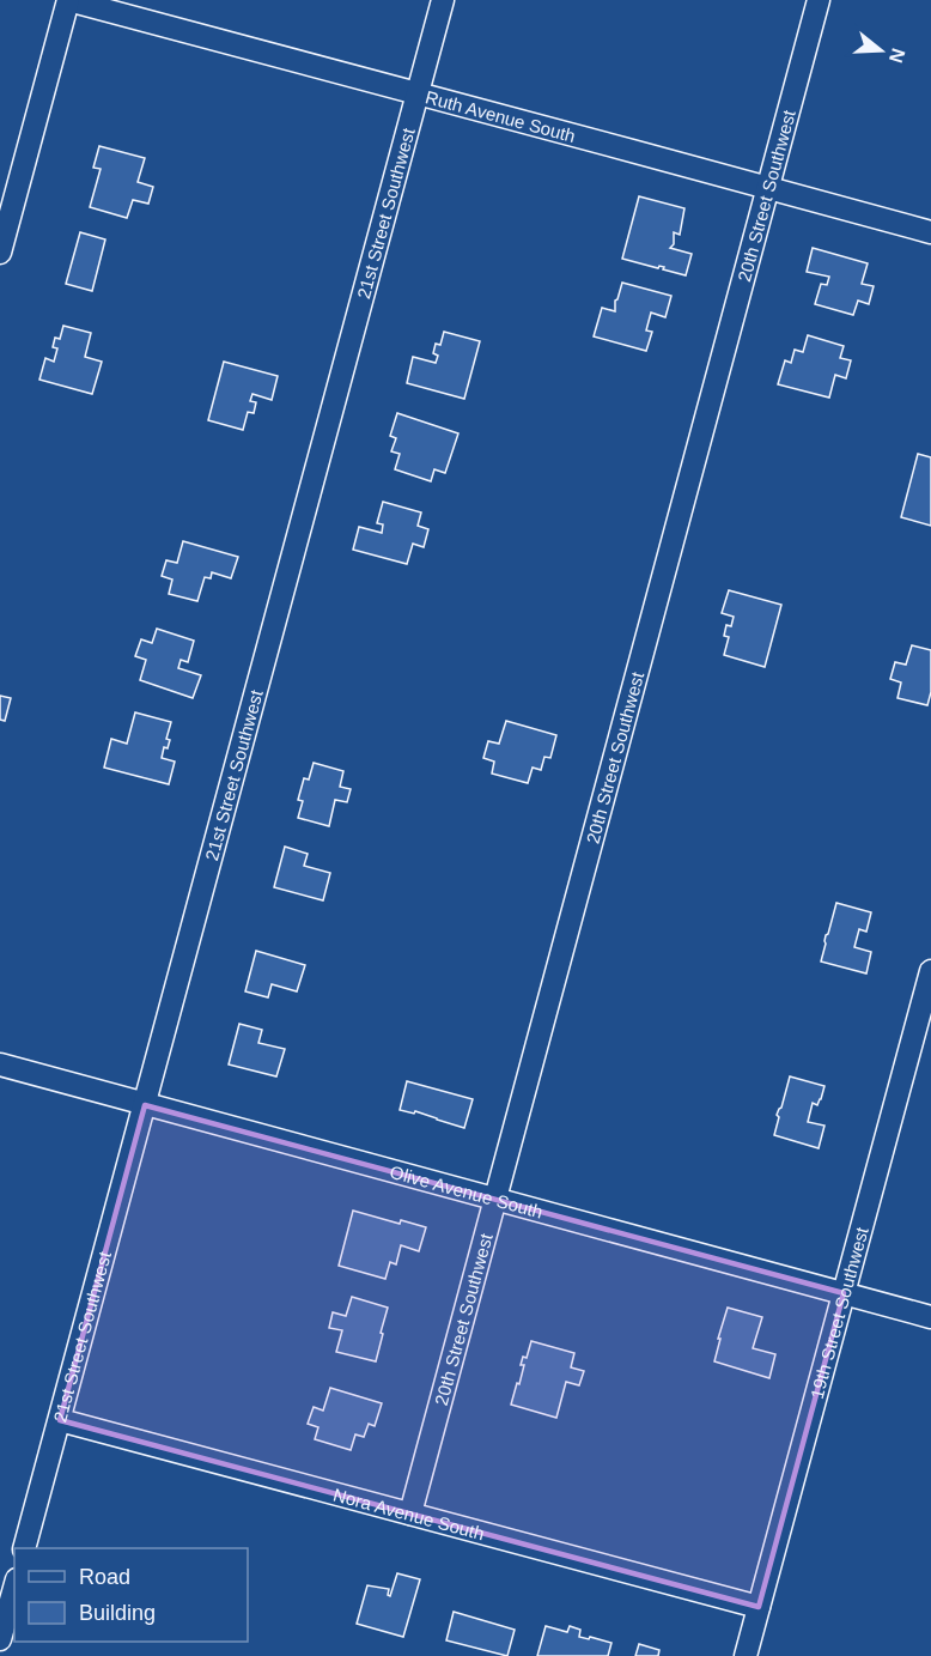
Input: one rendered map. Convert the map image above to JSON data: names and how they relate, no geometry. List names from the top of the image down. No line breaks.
{"streets":{"street":["Ruth Avenue South","20th Street Southwest","21st Street Southwest","Olive Avenue South","19th Street Southwest","Nora Avenue South"]},"crossings":[["Ruth Avenue South","20th Street Southwest"],["Ruth Avenue South","21st Street Southwest"],["20th Street Southwest","Olive Avenue South"],["20th Street Southwest","Nora Avenue South"],["21st Street Southwest","Olive Avenue South"],["21st Street Southwest","Nora Avenue South"],["Olive Avenue South","19th Street Southwest"],["19th Street Southwest","Nora Avenue South"]],"legend":["Road","Building"],"north":"right"}
